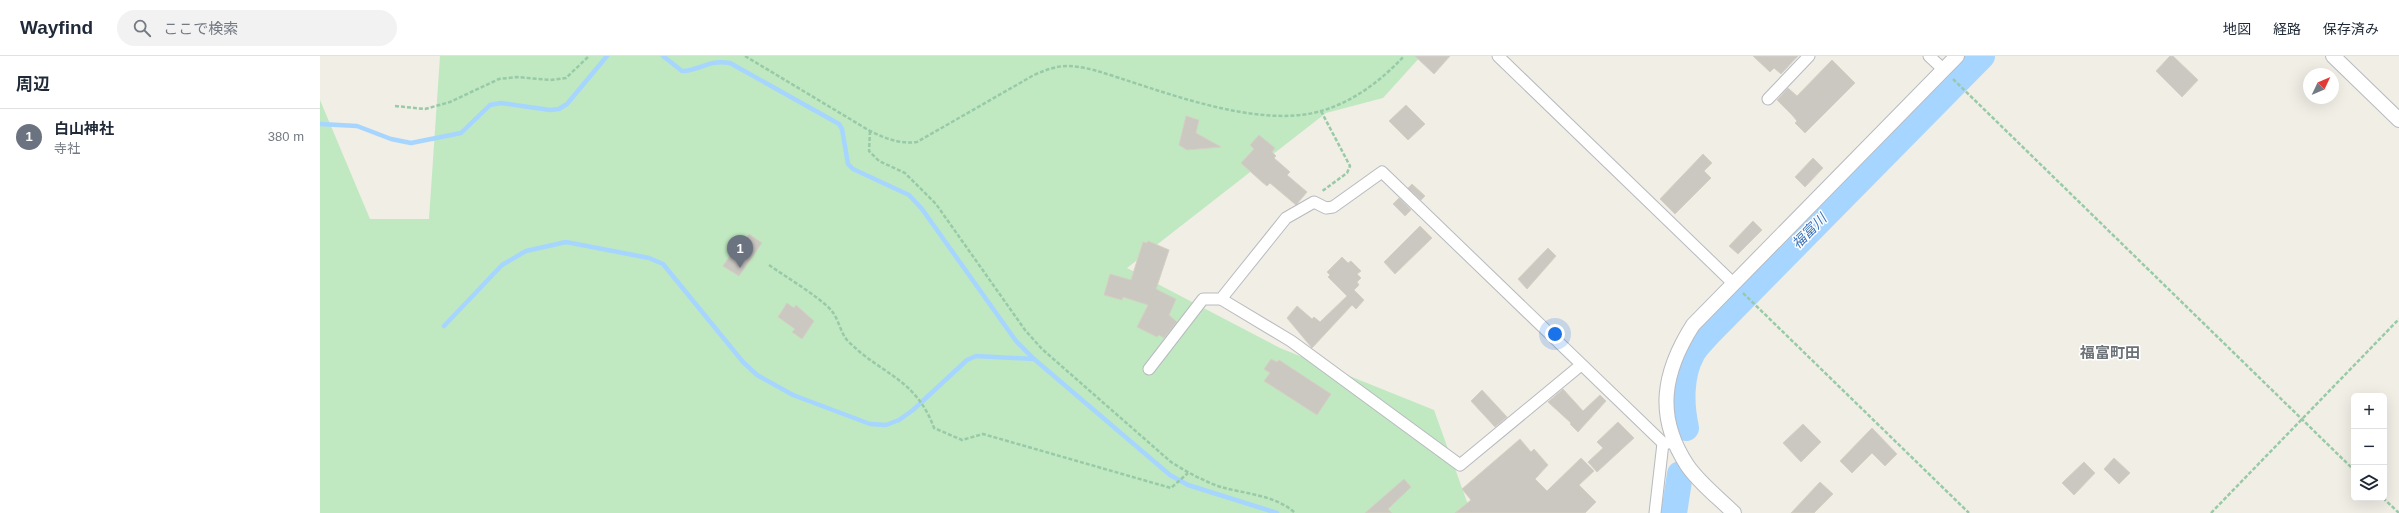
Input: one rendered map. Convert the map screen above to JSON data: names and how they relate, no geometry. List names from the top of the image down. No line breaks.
{"districts":["福富町田"],"water":["福富川"],"north":"top right","page":{"header":"Wayfind","search":"ここで検索","nav":["地図","経路","保存済み"],"heading":"周辺","list":[{"mark":"1","name":"白山神社","note":"寺社","value":"380 m"}],"pins":"1","map_buttons":["+","−"]}}
